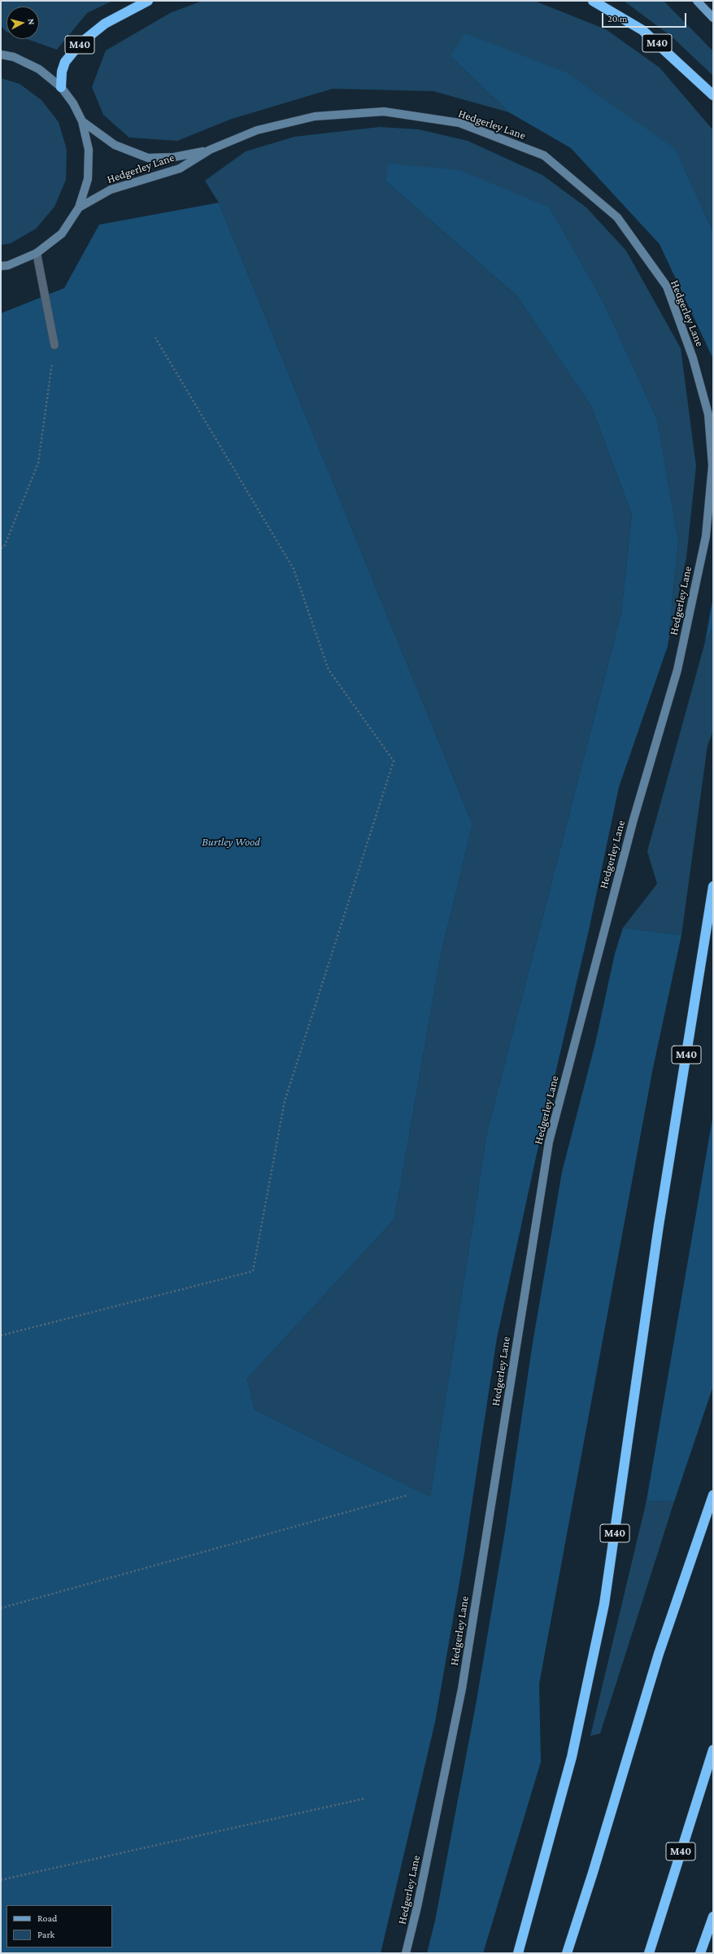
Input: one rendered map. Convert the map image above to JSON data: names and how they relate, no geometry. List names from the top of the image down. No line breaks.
{"streets":{"highway":["M40"],"street":["Hedgerley Lane"]},"parks":["Burtley Wood"],"legend":["Road","Park"],"scale_bar":"20 m","north":"right"}
